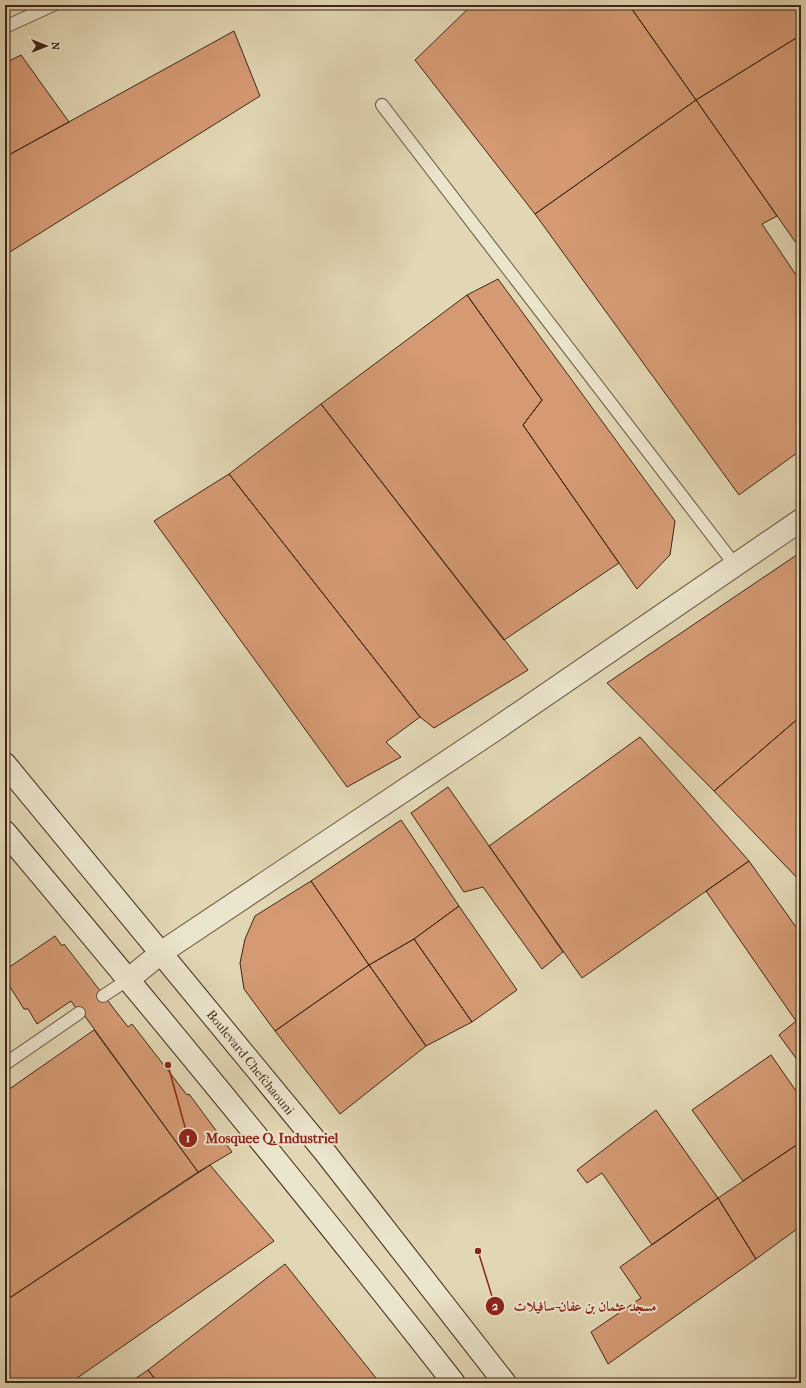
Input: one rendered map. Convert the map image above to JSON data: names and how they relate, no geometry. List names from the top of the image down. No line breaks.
{"streets":{"street":["Boulevard Chefchaouni"]},"places":["Mosquee Q. Industriel","مسجد عثمان بن عفان-سافيلات"],"north":"right"}
